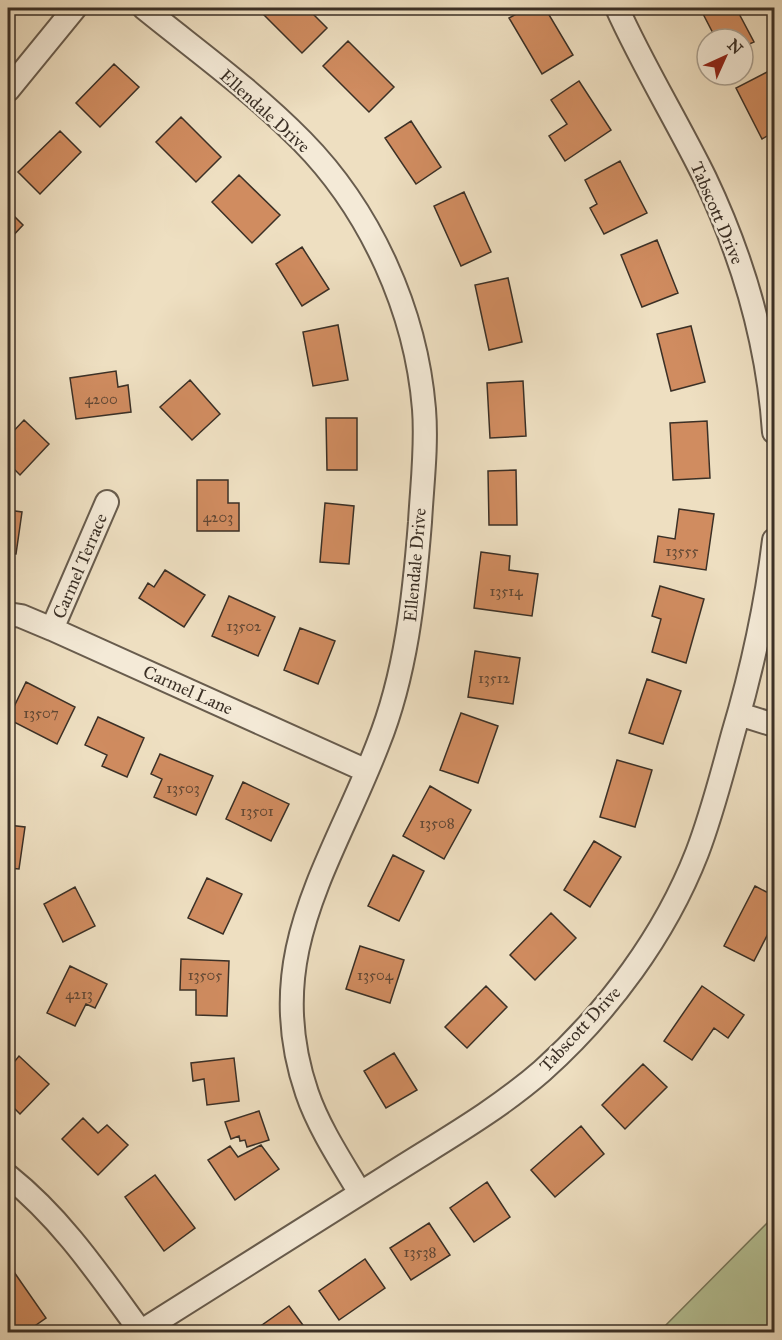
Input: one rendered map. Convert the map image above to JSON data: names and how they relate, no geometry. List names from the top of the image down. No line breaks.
{"streets":{"street":["Ellendale Drive","Tabscott Drive","Carmel Terrace","Carmel Lane"]},"crossings":[["Ellendale Drive","Tabscott Drive"],["Ellendale Drive","Carmel Lane"],["Carmel Terrace","Carmel Lane"]],"house_numbers":["4200","4203","13555","13514","13502","13512","13507","13503","13501","13508","13505","13504","4213","13538"],"north":"top right"}
